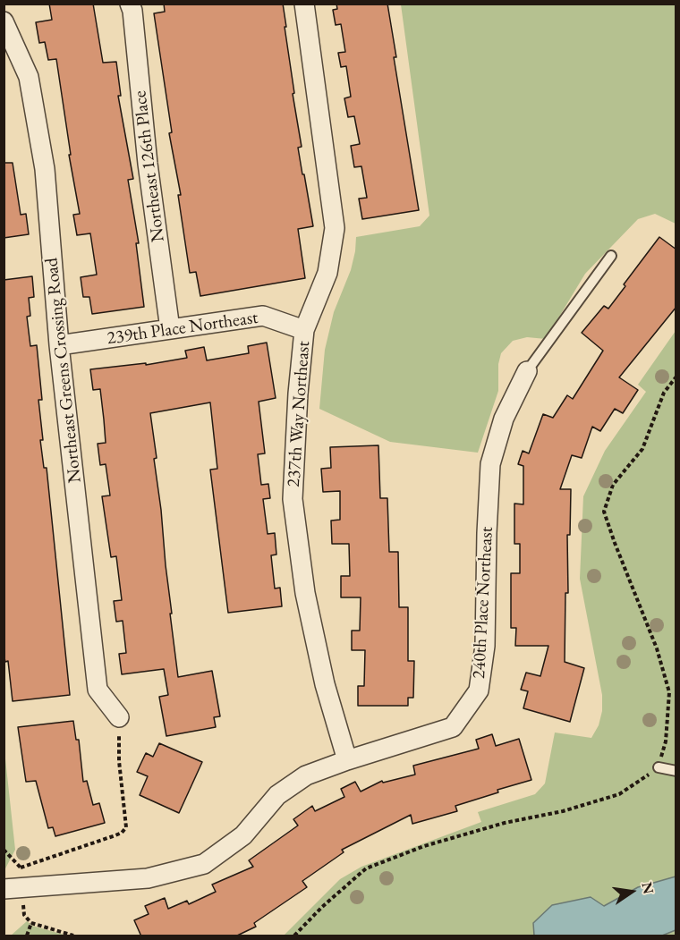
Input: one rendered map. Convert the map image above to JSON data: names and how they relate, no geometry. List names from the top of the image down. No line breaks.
{"streets":{"street":["Northeast 126th Place","239th Place Northeast","Northeast Greens Crossing Road","237th Way Northeast","240th Place Northeast"]},"crossings":[["Northeast 126th Place","239th Place Northeast"],["239th Place Northeast","Northeast Greens Crossing Road"],["239th Place Northeast","237th Way Northeast"],["237th Way Northeast","240th Place Northeast"]],"north":"right"}
